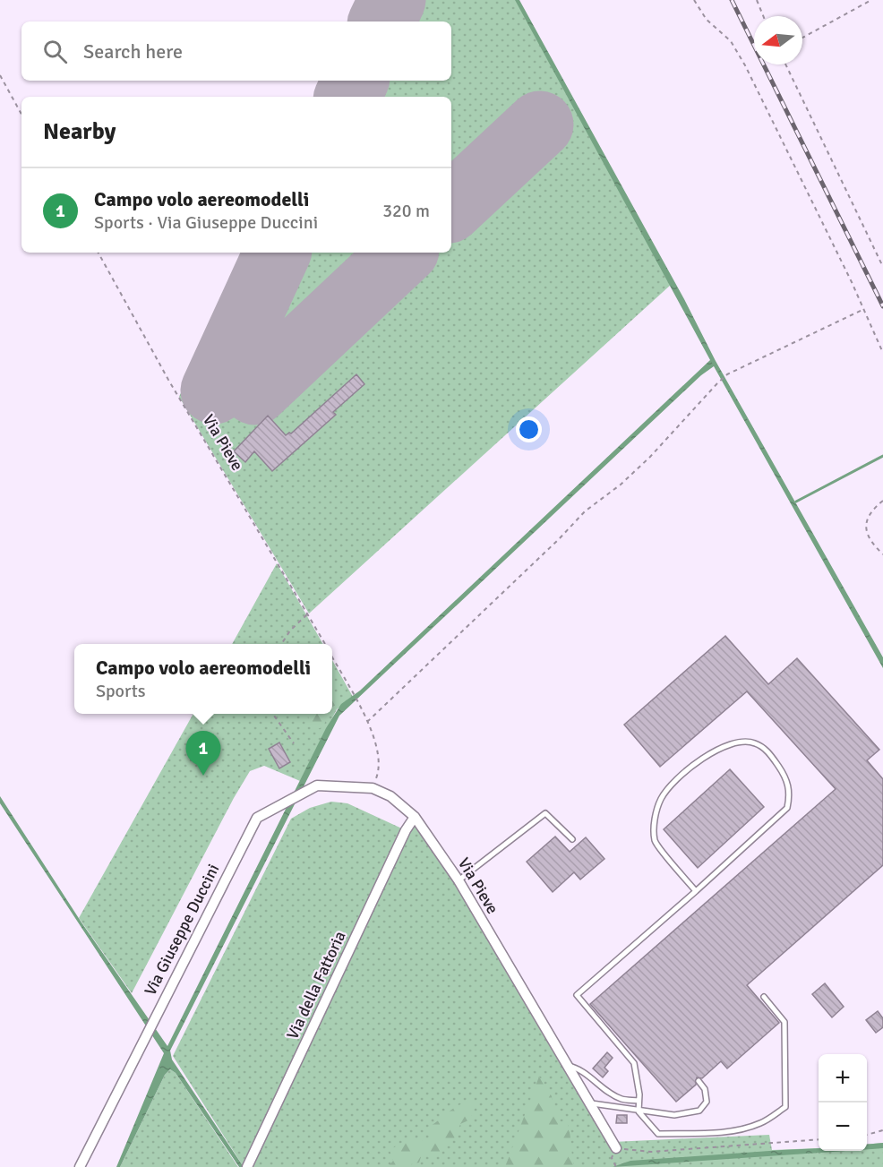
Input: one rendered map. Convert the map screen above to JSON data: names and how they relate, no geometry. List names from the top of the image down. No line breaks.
{"streets":{"street":["Via Pieve","Via Giuseppe Duccini","Via della Fattoria"]},"crossings":[["Via Pieve","Via Giuseppe Duccini"],["Via Pieve","Via della Fattoria"]],"north":"left","page":{"search":"Search here","heading":"Nearby","list":[{"mark":"1","name":"Campo volo aereomodelli","note":"Sports · Via Giuseppe Duccini","value":"320 m"}],"popup":["Campo volo aereomodelli","Sports"],"pins":"1","map_buttons":["+","−"]}}
